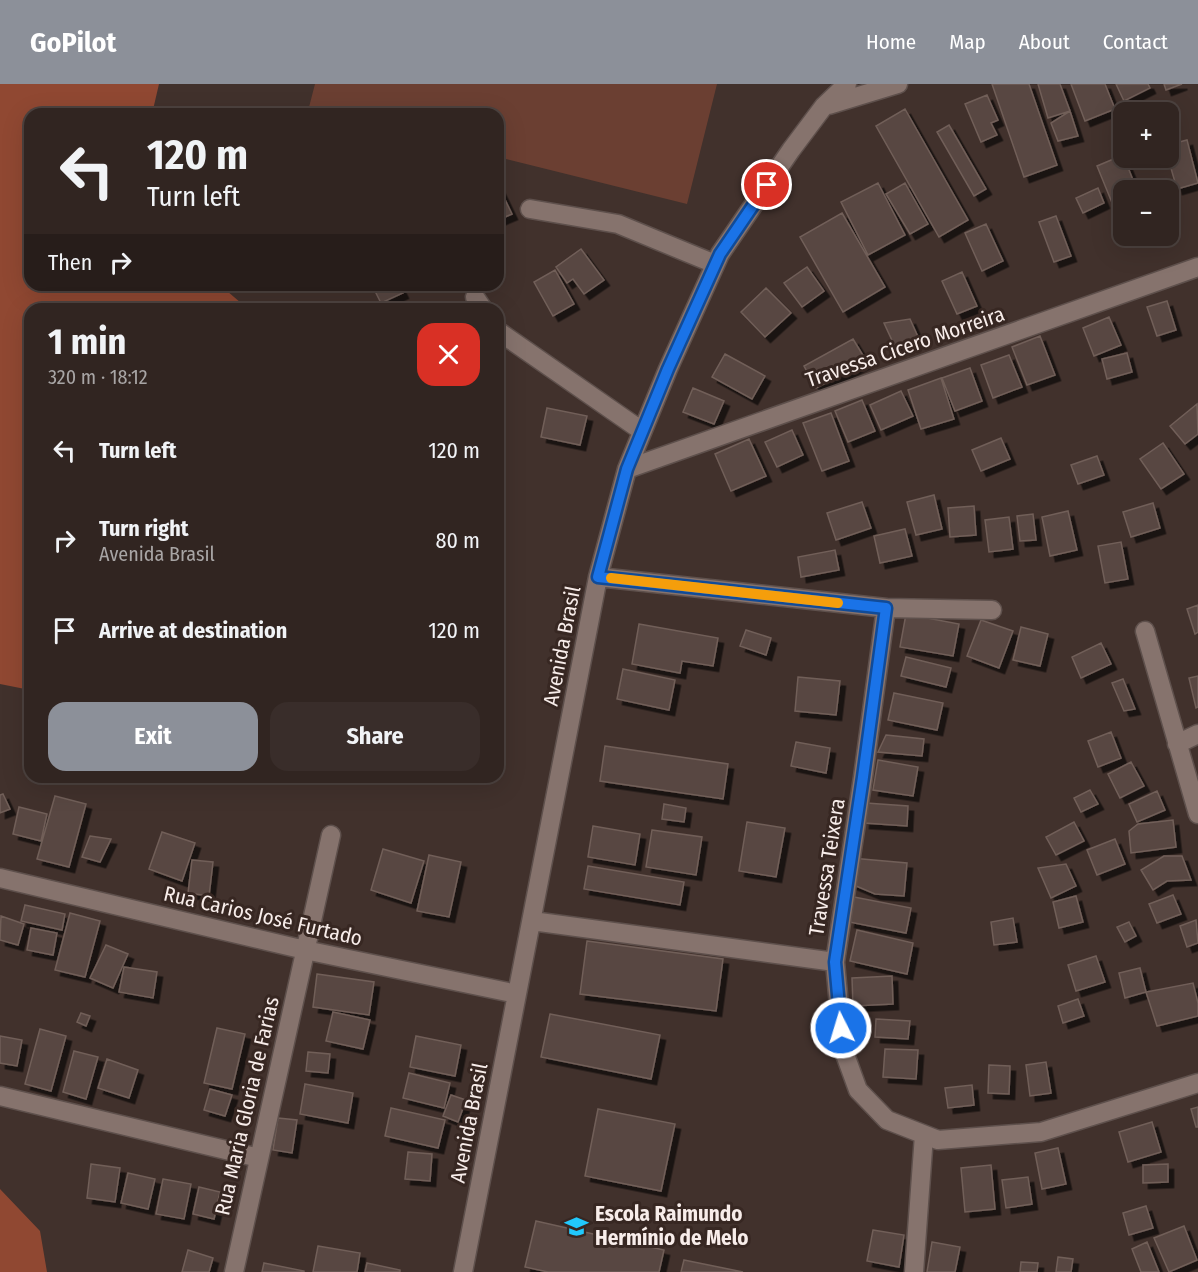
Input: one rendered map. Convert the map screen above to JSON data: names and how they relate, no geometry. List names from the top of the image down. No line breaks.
{"streets":{"street":["Travessa Cicero Morreira","Avenida Brasil","Travessa Teixera","Rua Carios José Furtado","Rua Maria Gloria de Farias"]},"crossings":[["Travessa Cicero Morreira","Avenida Brasil"],["Avenida Brasil","Rua Carios José Furtado"],["Rua Carios José Furtado","Rua Maria Gloria de Farias"]],"places":{"school or university":["Escola Raimundo Hermínio de Melo"]},"page":{"header":"GoPilot","nav":["Home","Map","About","Contact"],"map_buttons":["+","−"],"turn":["120 m","Turn left"],"then":"Then","heading":["1 min","320 m · 18:12"],"list":[{"name":"Turn left","value":"120 m"},{"name":"Turn right","note":"Avenida Brasil","value":"80 m"},{"name":"Arrive at destination","value":"120 m"}],"buttons":["Exit","Share"]}}
